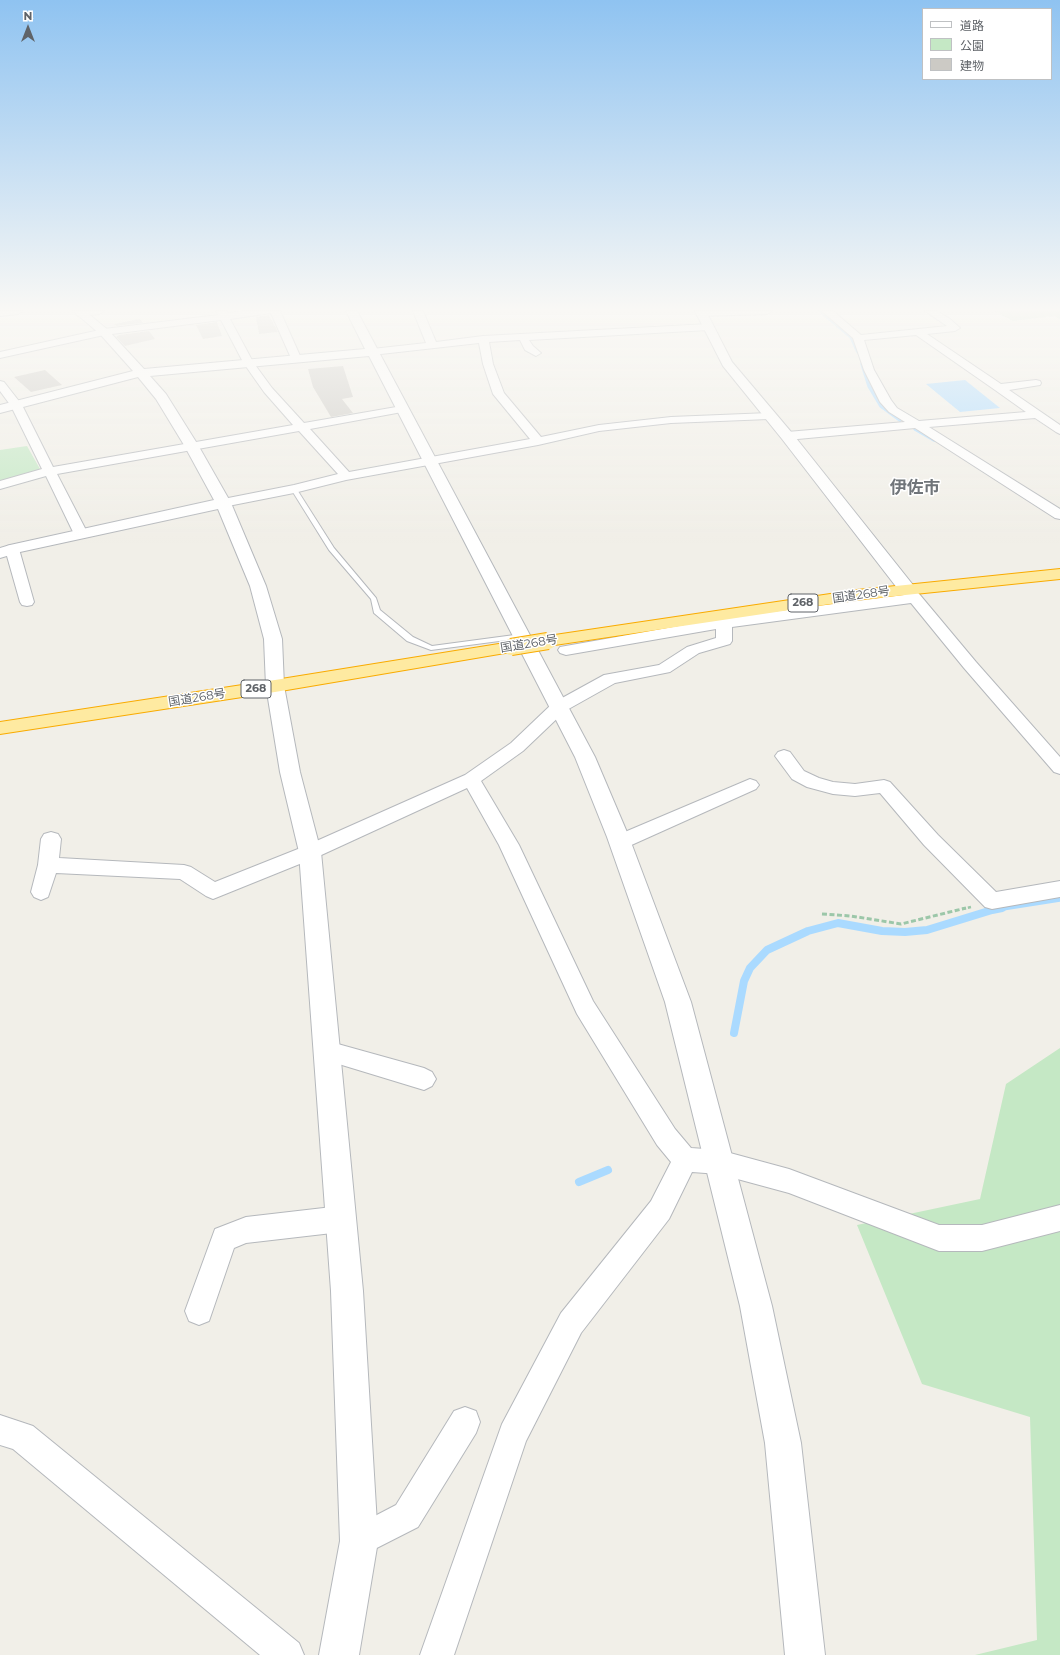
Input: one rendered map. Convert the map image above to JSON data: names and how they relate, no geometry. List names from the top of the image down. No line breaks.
{"streets":{"highway":["国道268号","268"]},"districts":["伊佐市"],"legend":["道路","公園","建物"],"north":"top"}
